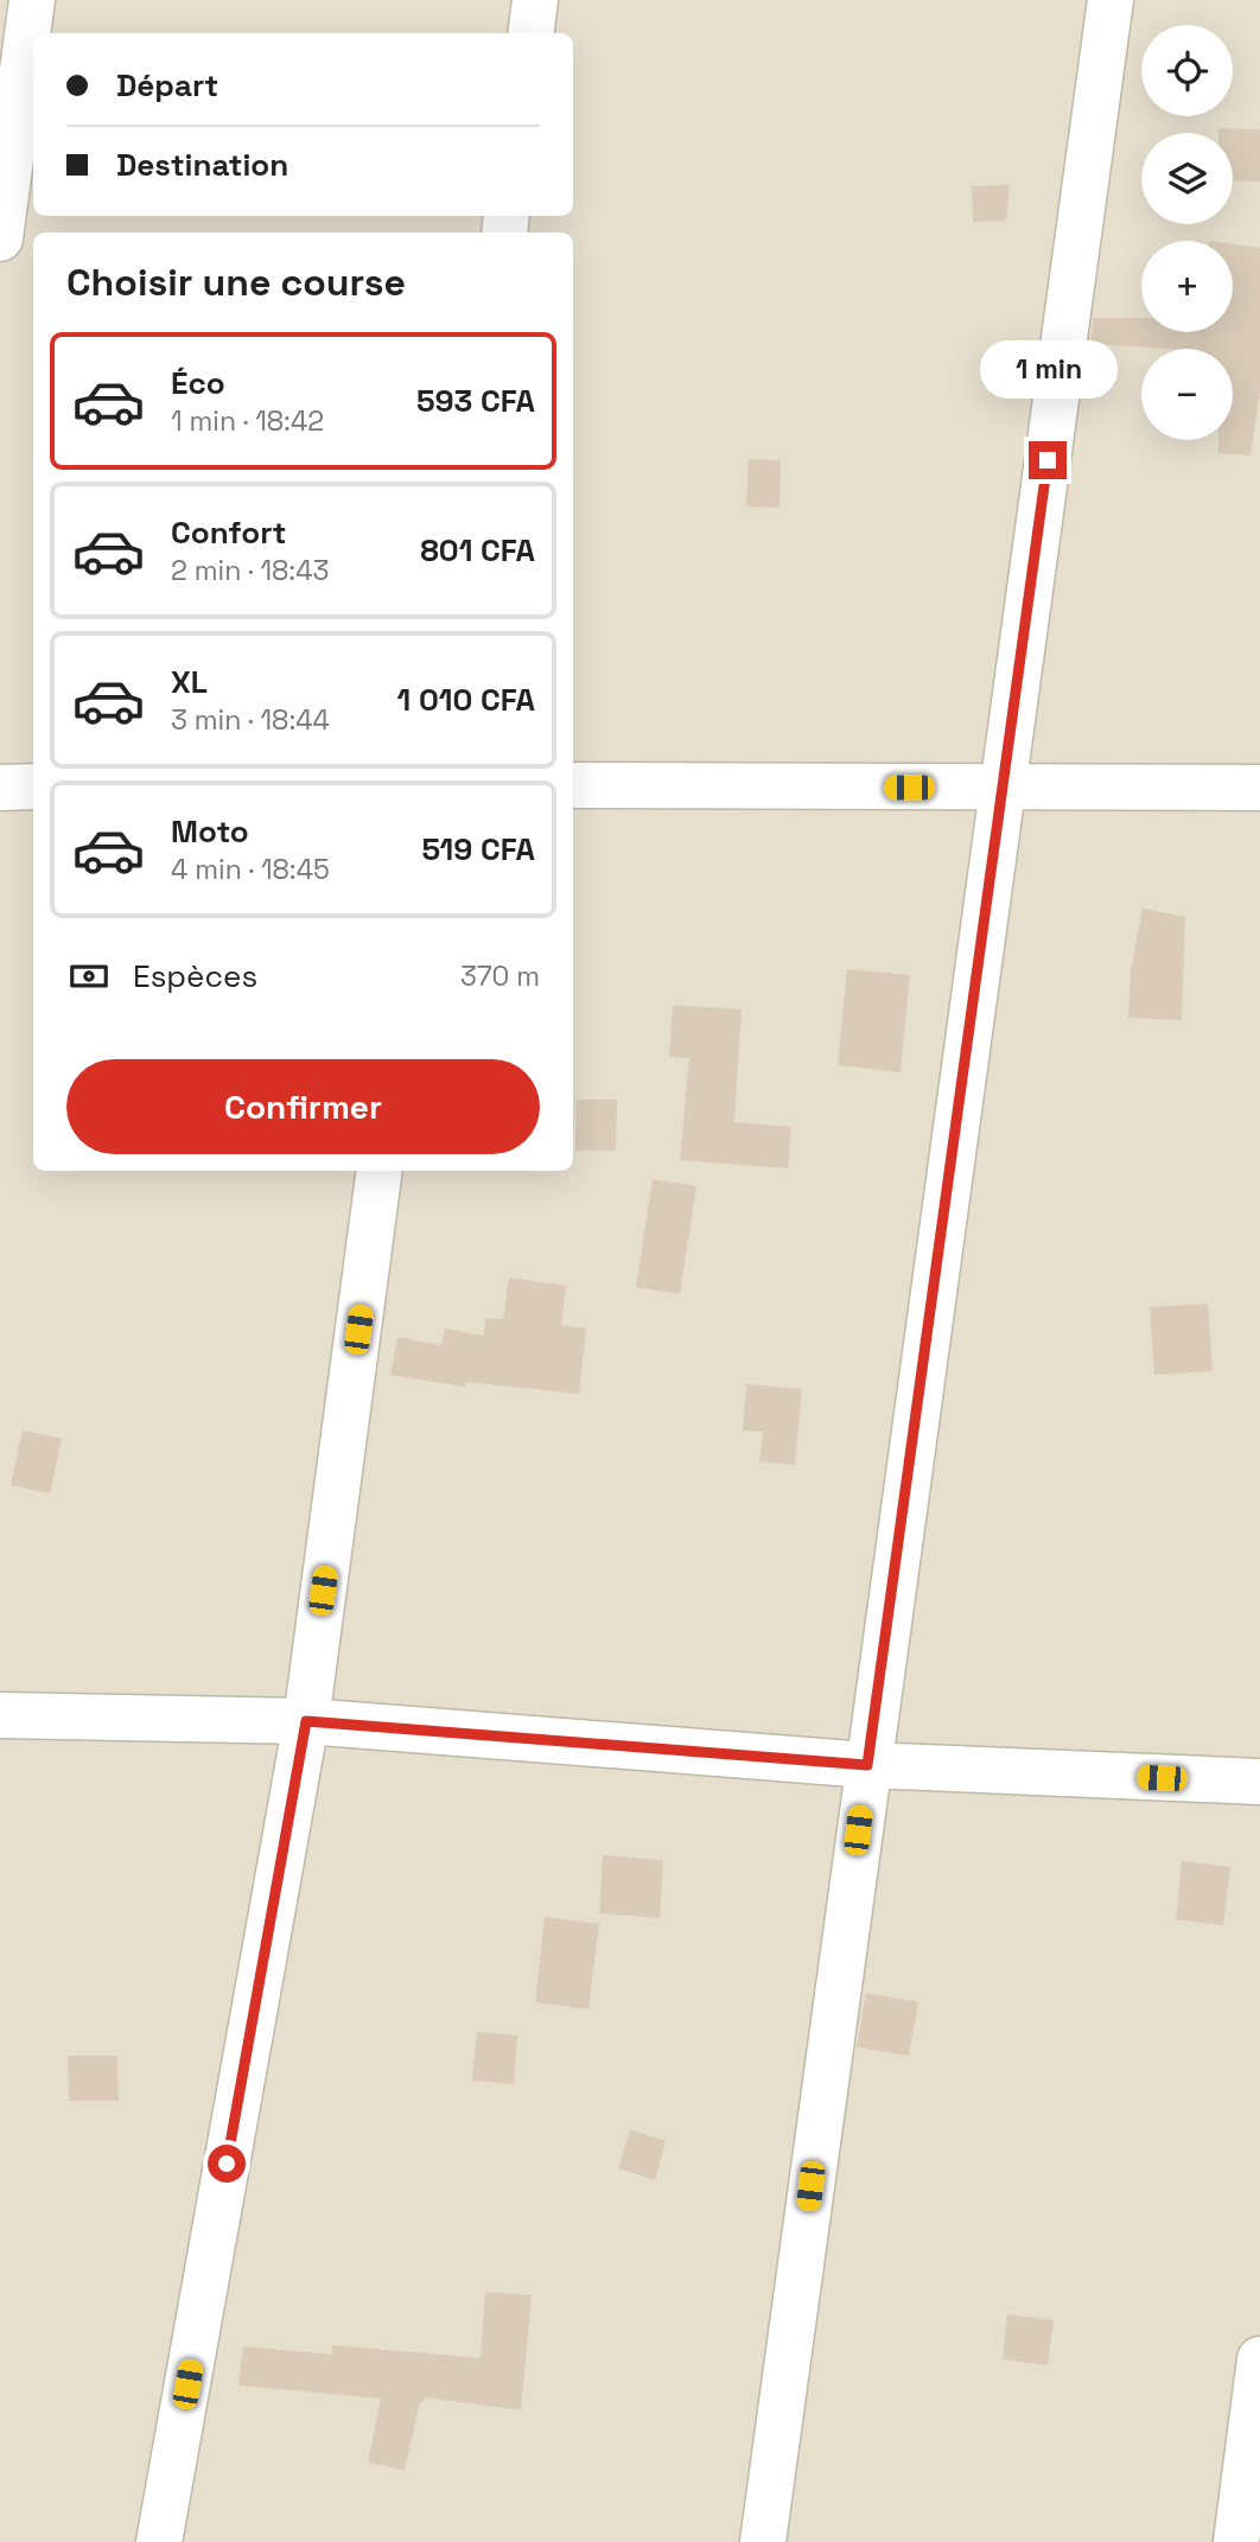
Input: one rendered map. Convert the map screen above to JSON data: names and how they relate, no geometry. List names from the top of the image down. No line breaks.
{"page":{"map_buttons":["+","−"],"banner":["Départ","Destination"],"heading":"Choisir une course","list":[{"name":"Éco","note":"1 min · 18:42","value":"593 CFA"},{"name":"Confort","note":"2 min · 18:43","value":"801 CFA"},{"name":"XL","note":"3 min · 18:44","value":"1 010 CFA"},{"name":"Moto","note":"4 min · 18:45","value":"519 CFA"}],"bubble":"1 min","pay":["Espèces","370 m"],"buttons":"Confirmer"}}
